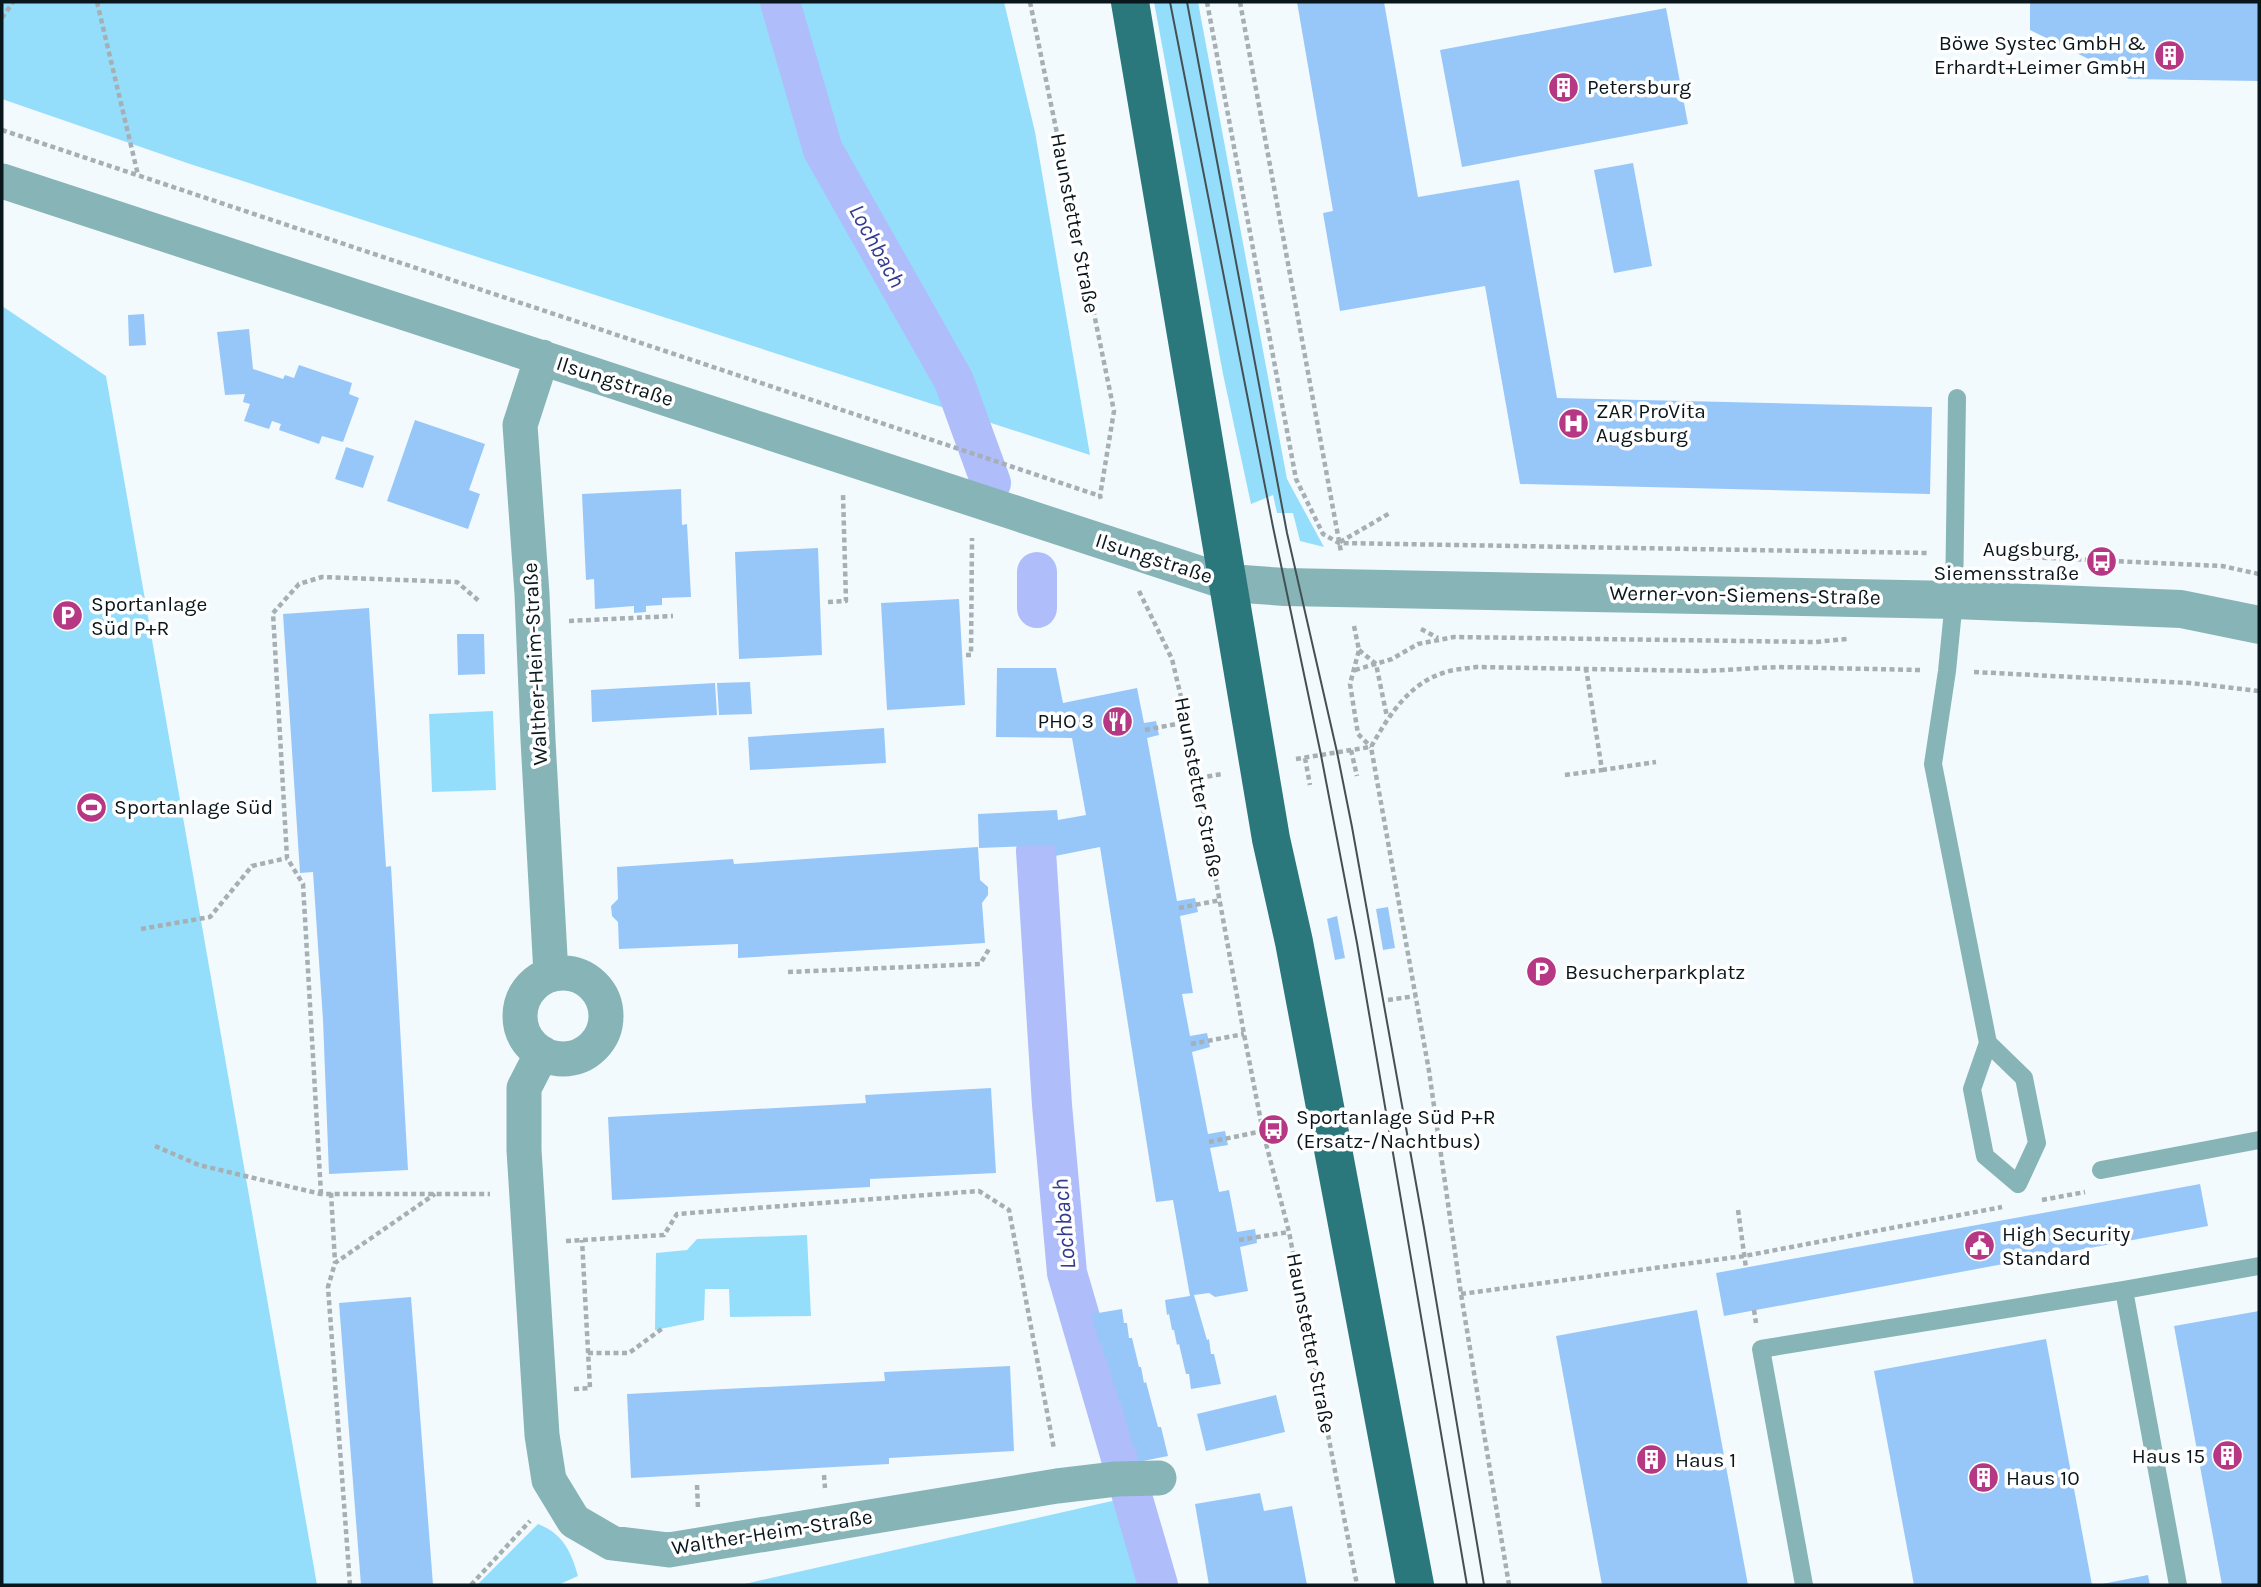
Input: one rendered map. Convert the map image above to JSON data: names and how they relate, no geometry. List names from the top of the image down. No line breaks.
{"streets":{"street":["Ilsungstraße","Werner-von-Siemens-Straße","Walther-Heim-Straße"],"path":["Haunstetter Straße"]},"crossings":[["Haunstetter Straße","Ilsungstraße"],["Ilsungstraße","Werner-von-Siemens-Straße"],["Ilsungstraße","Walther-Heim-Straße"]],"water":["Lochbach"],"places":{"building":["Böwe Systec GmbH & Erhardt+Leimer GmbH","Petersburg","Haus 15","Haus 1","Haus 10"],"hospital":["ZAR ProVita Augsburg"],"bus stop":["Augsburg, Siemensstraße","Sportanlage Süd P+R (Ersatz-/Nachtbus)"],"parking":["Sportanlage Süd P+R","Besucherparkplatz"],"restaurant":["PHO 3"],"sports":["Sportanlage Süd"],"public building":["High Security Standard"]}}
